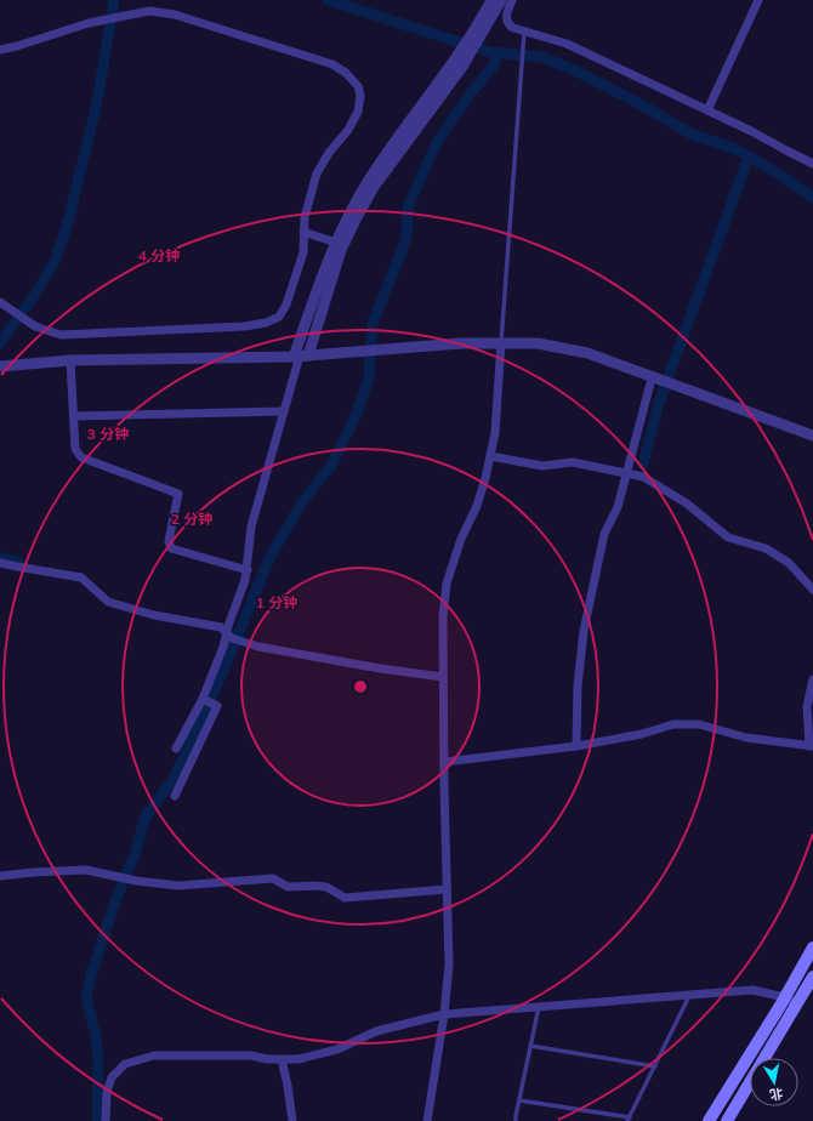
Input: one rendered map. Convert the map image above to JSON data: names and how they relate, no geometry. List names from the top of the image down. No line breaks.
{"north":"bottom","rings":["4 分钟","3 分钟","2 分钟","1 分钟"]}
